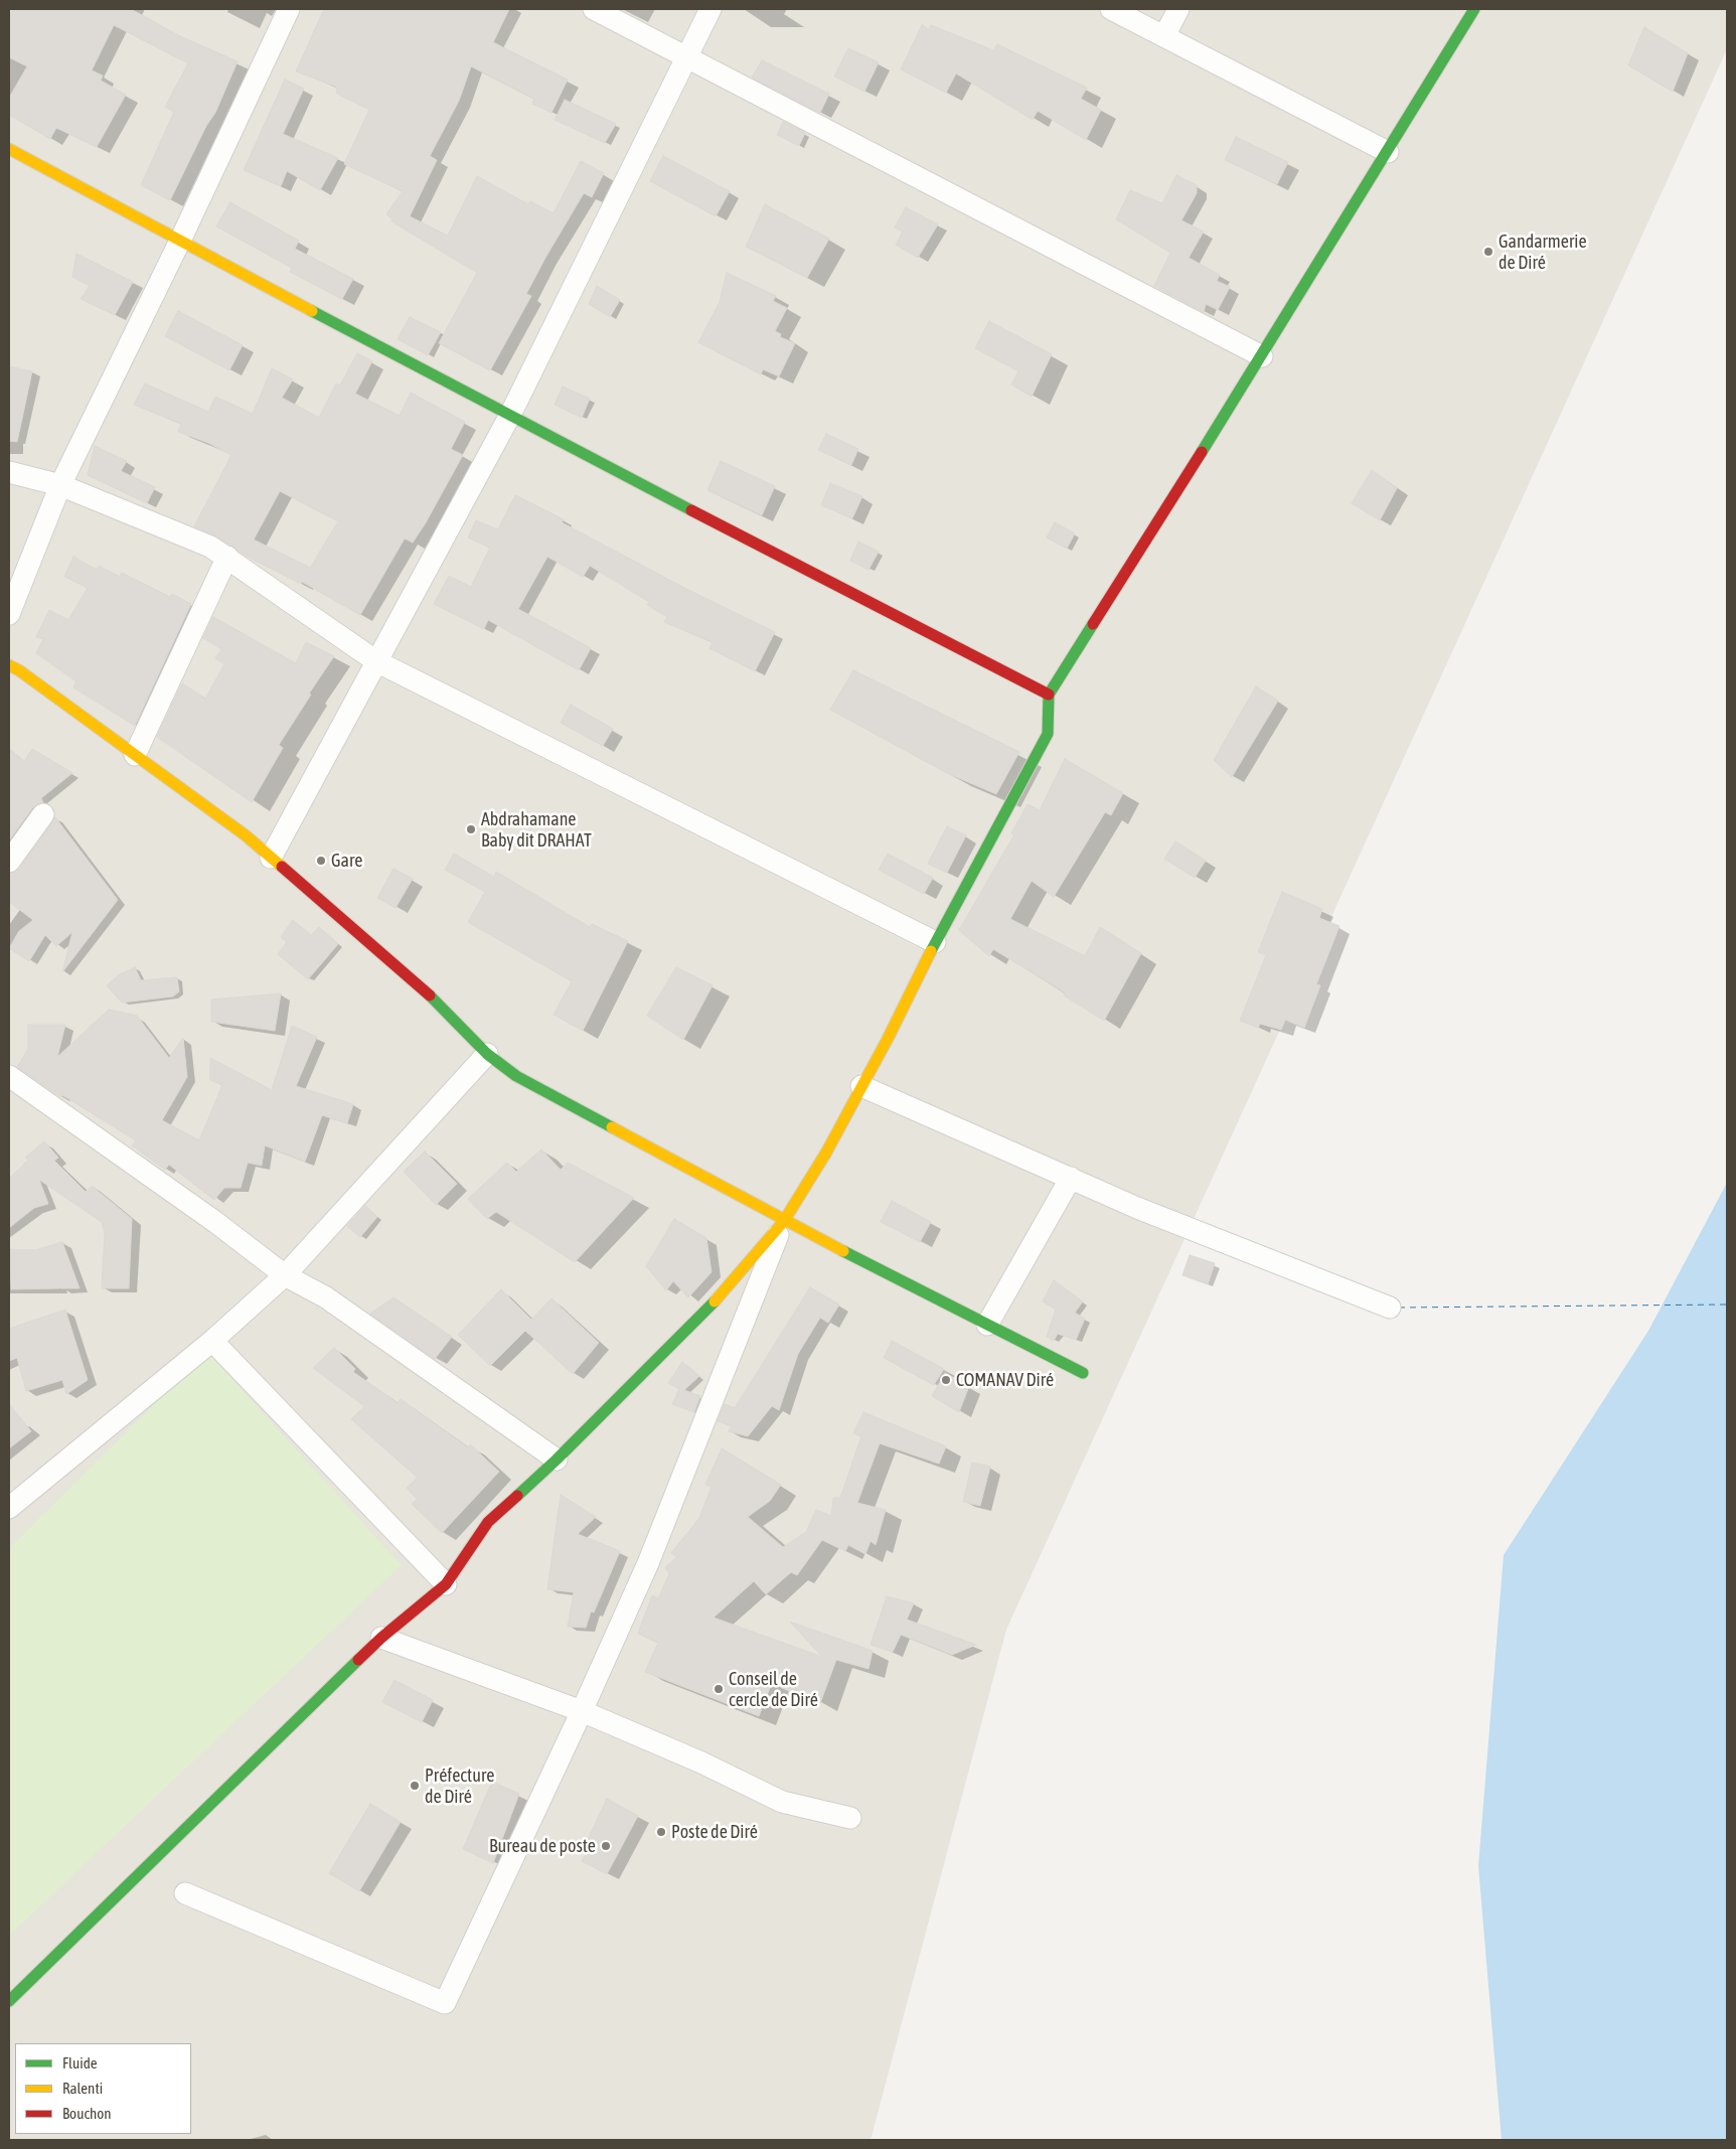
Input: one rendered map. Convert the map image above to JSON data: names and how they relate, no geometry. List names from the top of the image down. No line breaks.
{"places":["Gandarmerie de Diré","Abdrahamane Baby dit DRAHAT","Gare","COMANAV Diré","Conseil de cercle de Diré","Préfecture de Diré","Poste de Diré","Bureau de poste"],"legend":["Fluide","Ralenti","Bouchon"]}
